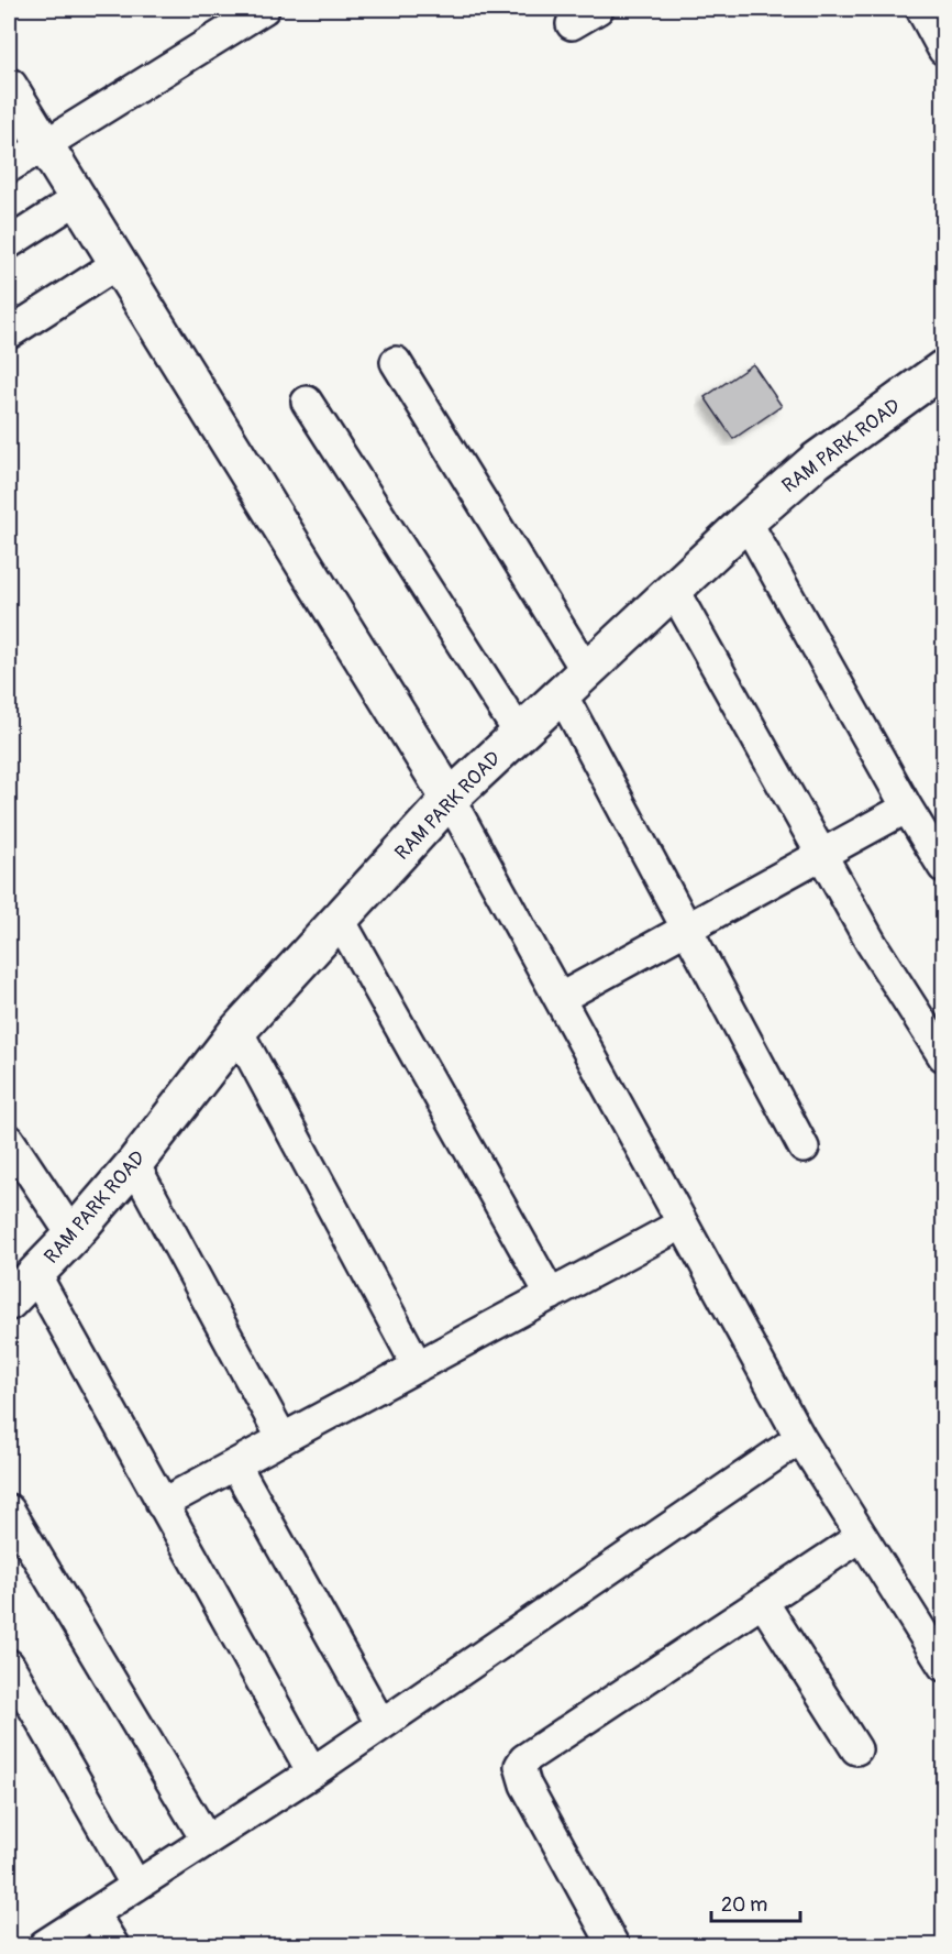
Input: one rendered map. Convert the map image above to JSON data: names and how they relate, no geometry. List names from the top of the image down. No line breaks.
{"streets":{"street":["RAM PARK ROAD"]},"scale_bar":"20 m"}
